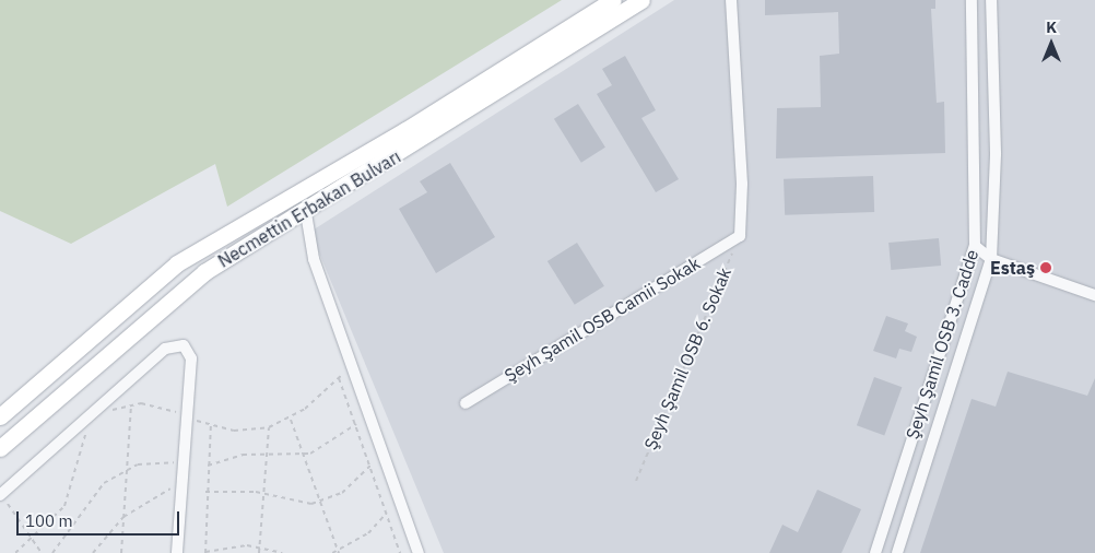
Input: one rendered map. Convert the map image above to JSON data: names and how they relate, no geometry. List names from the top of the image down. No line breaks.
{"streets":{"main road":["Necmettin Erbakan Bulvarı"],"street":["Şeyh Şamil OSB Camii Sokak","Şeyh Şamil OSB 3. Cadde"],"path":["Şeyh Şamil OSB 6. Sokak"]},"crossings":[["Şeyh Şamil OSB Camii Sokak","Şeyh Şamil OSB 6. Sokak"]],"places":["Estaş"],"scale_bar":"100 m","north":"top"}
